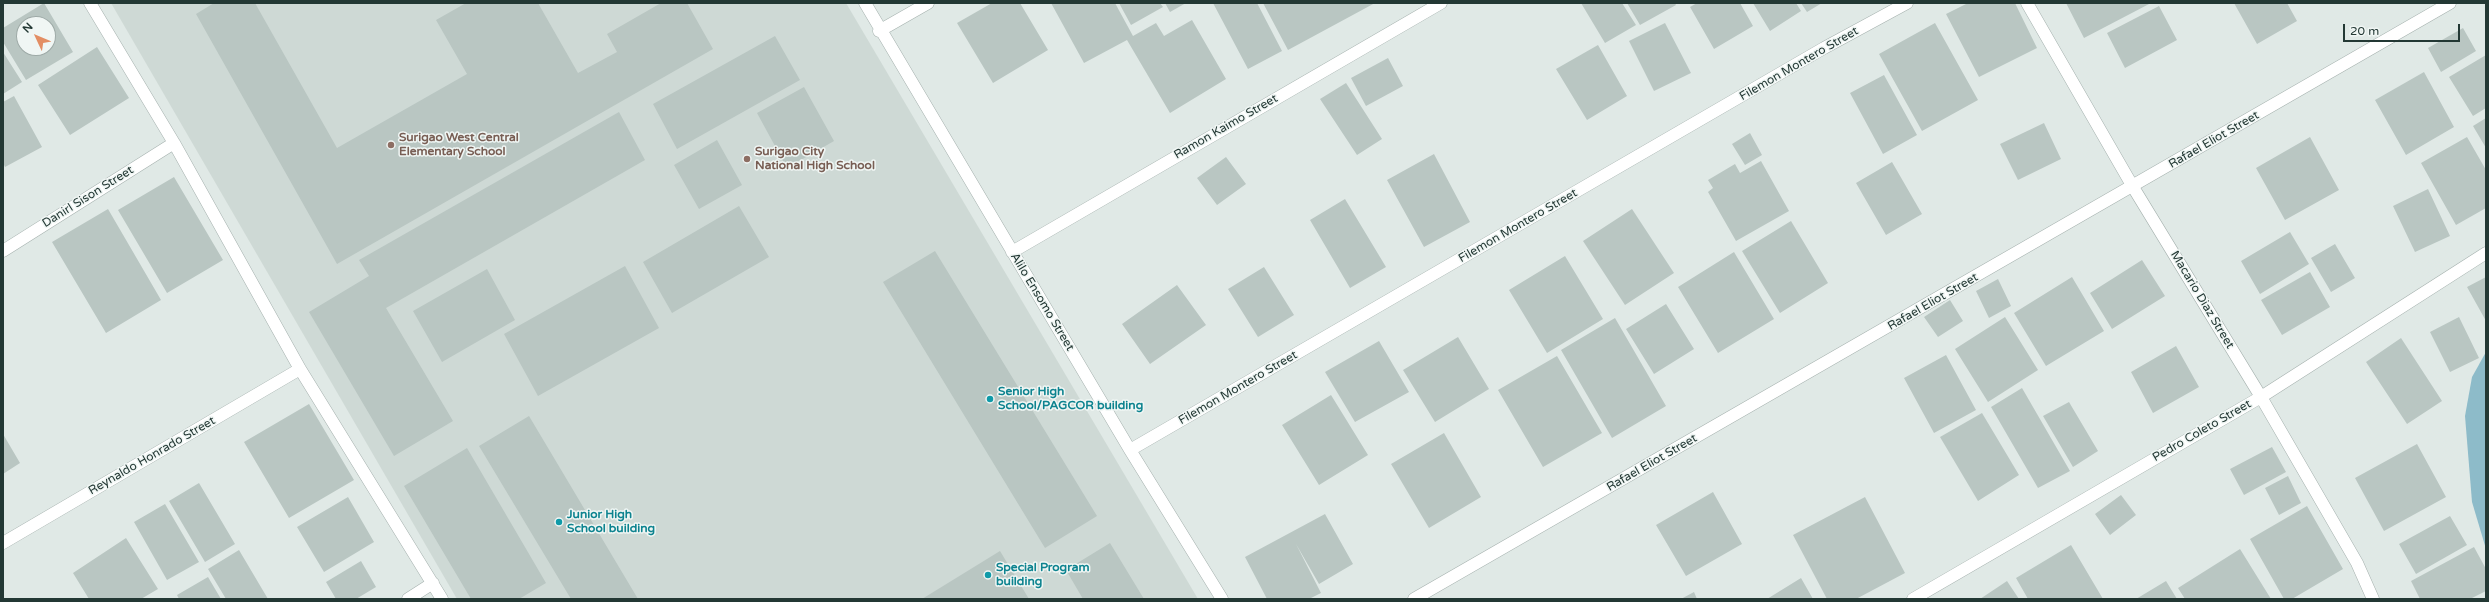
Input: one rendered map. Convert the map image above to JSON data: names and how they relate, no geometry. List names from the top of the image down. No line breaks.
{"streets":{"street":["Filemon Montero Street","Ramon Kaimo Street","Rafael Eliot Street","Danirl Sison Street","Macario Diaz Street","Alilo Ensomo Street","Pedro Coleto Street","Reynaldo Honrado Street"]},"crossings":[["Filemon Montero Street","Alilo Ensomo Street"],["Ramon Kaimo Street","Alilo Ensomo Street"],["Rafael Eliot Street","Macario Diaz Street"],["Macario Diaz Street","Pedro Coleto Street"]],"places":["Surigao West Central Elementary School","Surigao City National High School","Senior High School/PAGCOR building","Junior High School building","Special Program building"],"scale_bar":"20 m","north":"top left"}
